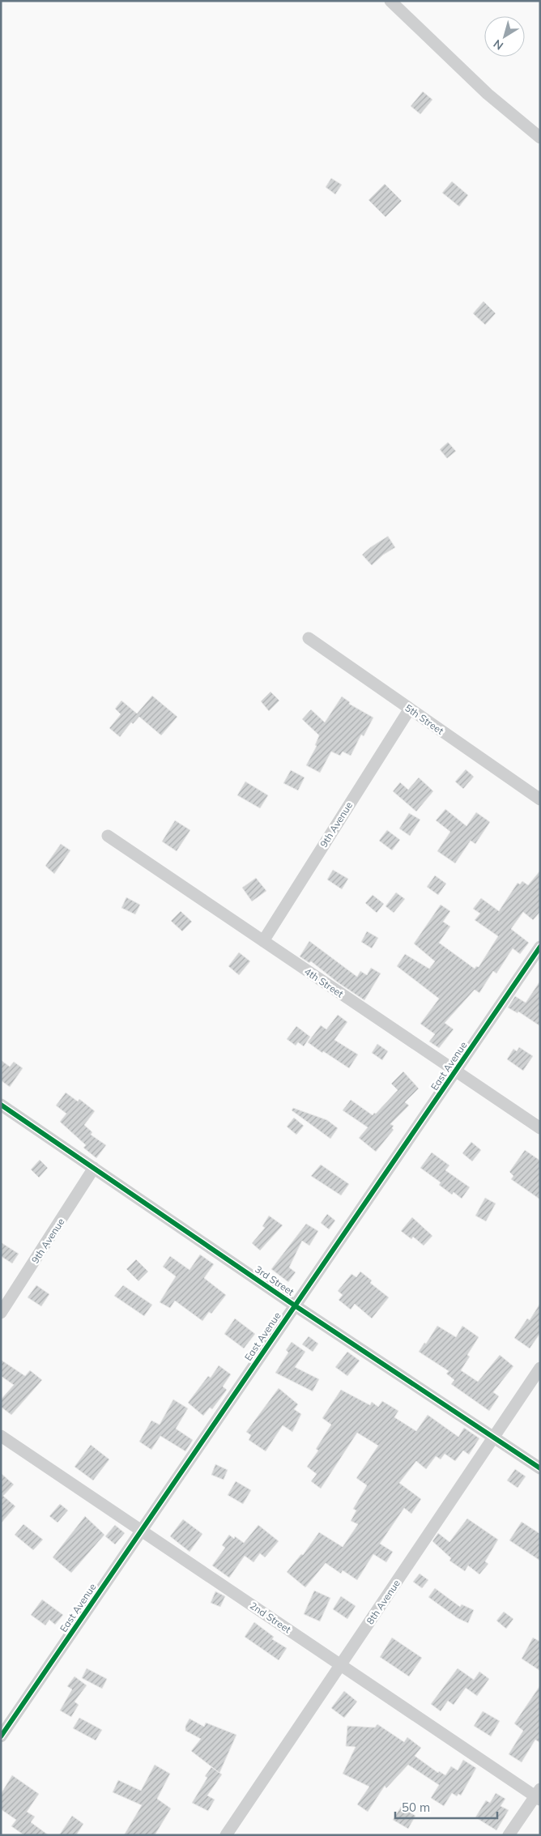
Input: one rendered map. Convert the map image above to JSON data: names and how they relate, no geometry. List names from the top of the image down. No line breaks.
{"streets":{"street":["5th Street","9th Avenue","4th Street","East Avenue","3rd Street","8th Avenue","2nd Street"]},"crossings":[["5th Street","9th Avenue"],["9th Avenue","4th Street"],["9th Avenue","3rd Street"],["4th Street","East Avenue"],["East Avenue","3rd Street"],["East Avenue","2nd Street"],["3rd Street","8th Avenue"],["8th Avenue","2nd Street"]],"scale_bar":"50 m","north":"bottom left"}
